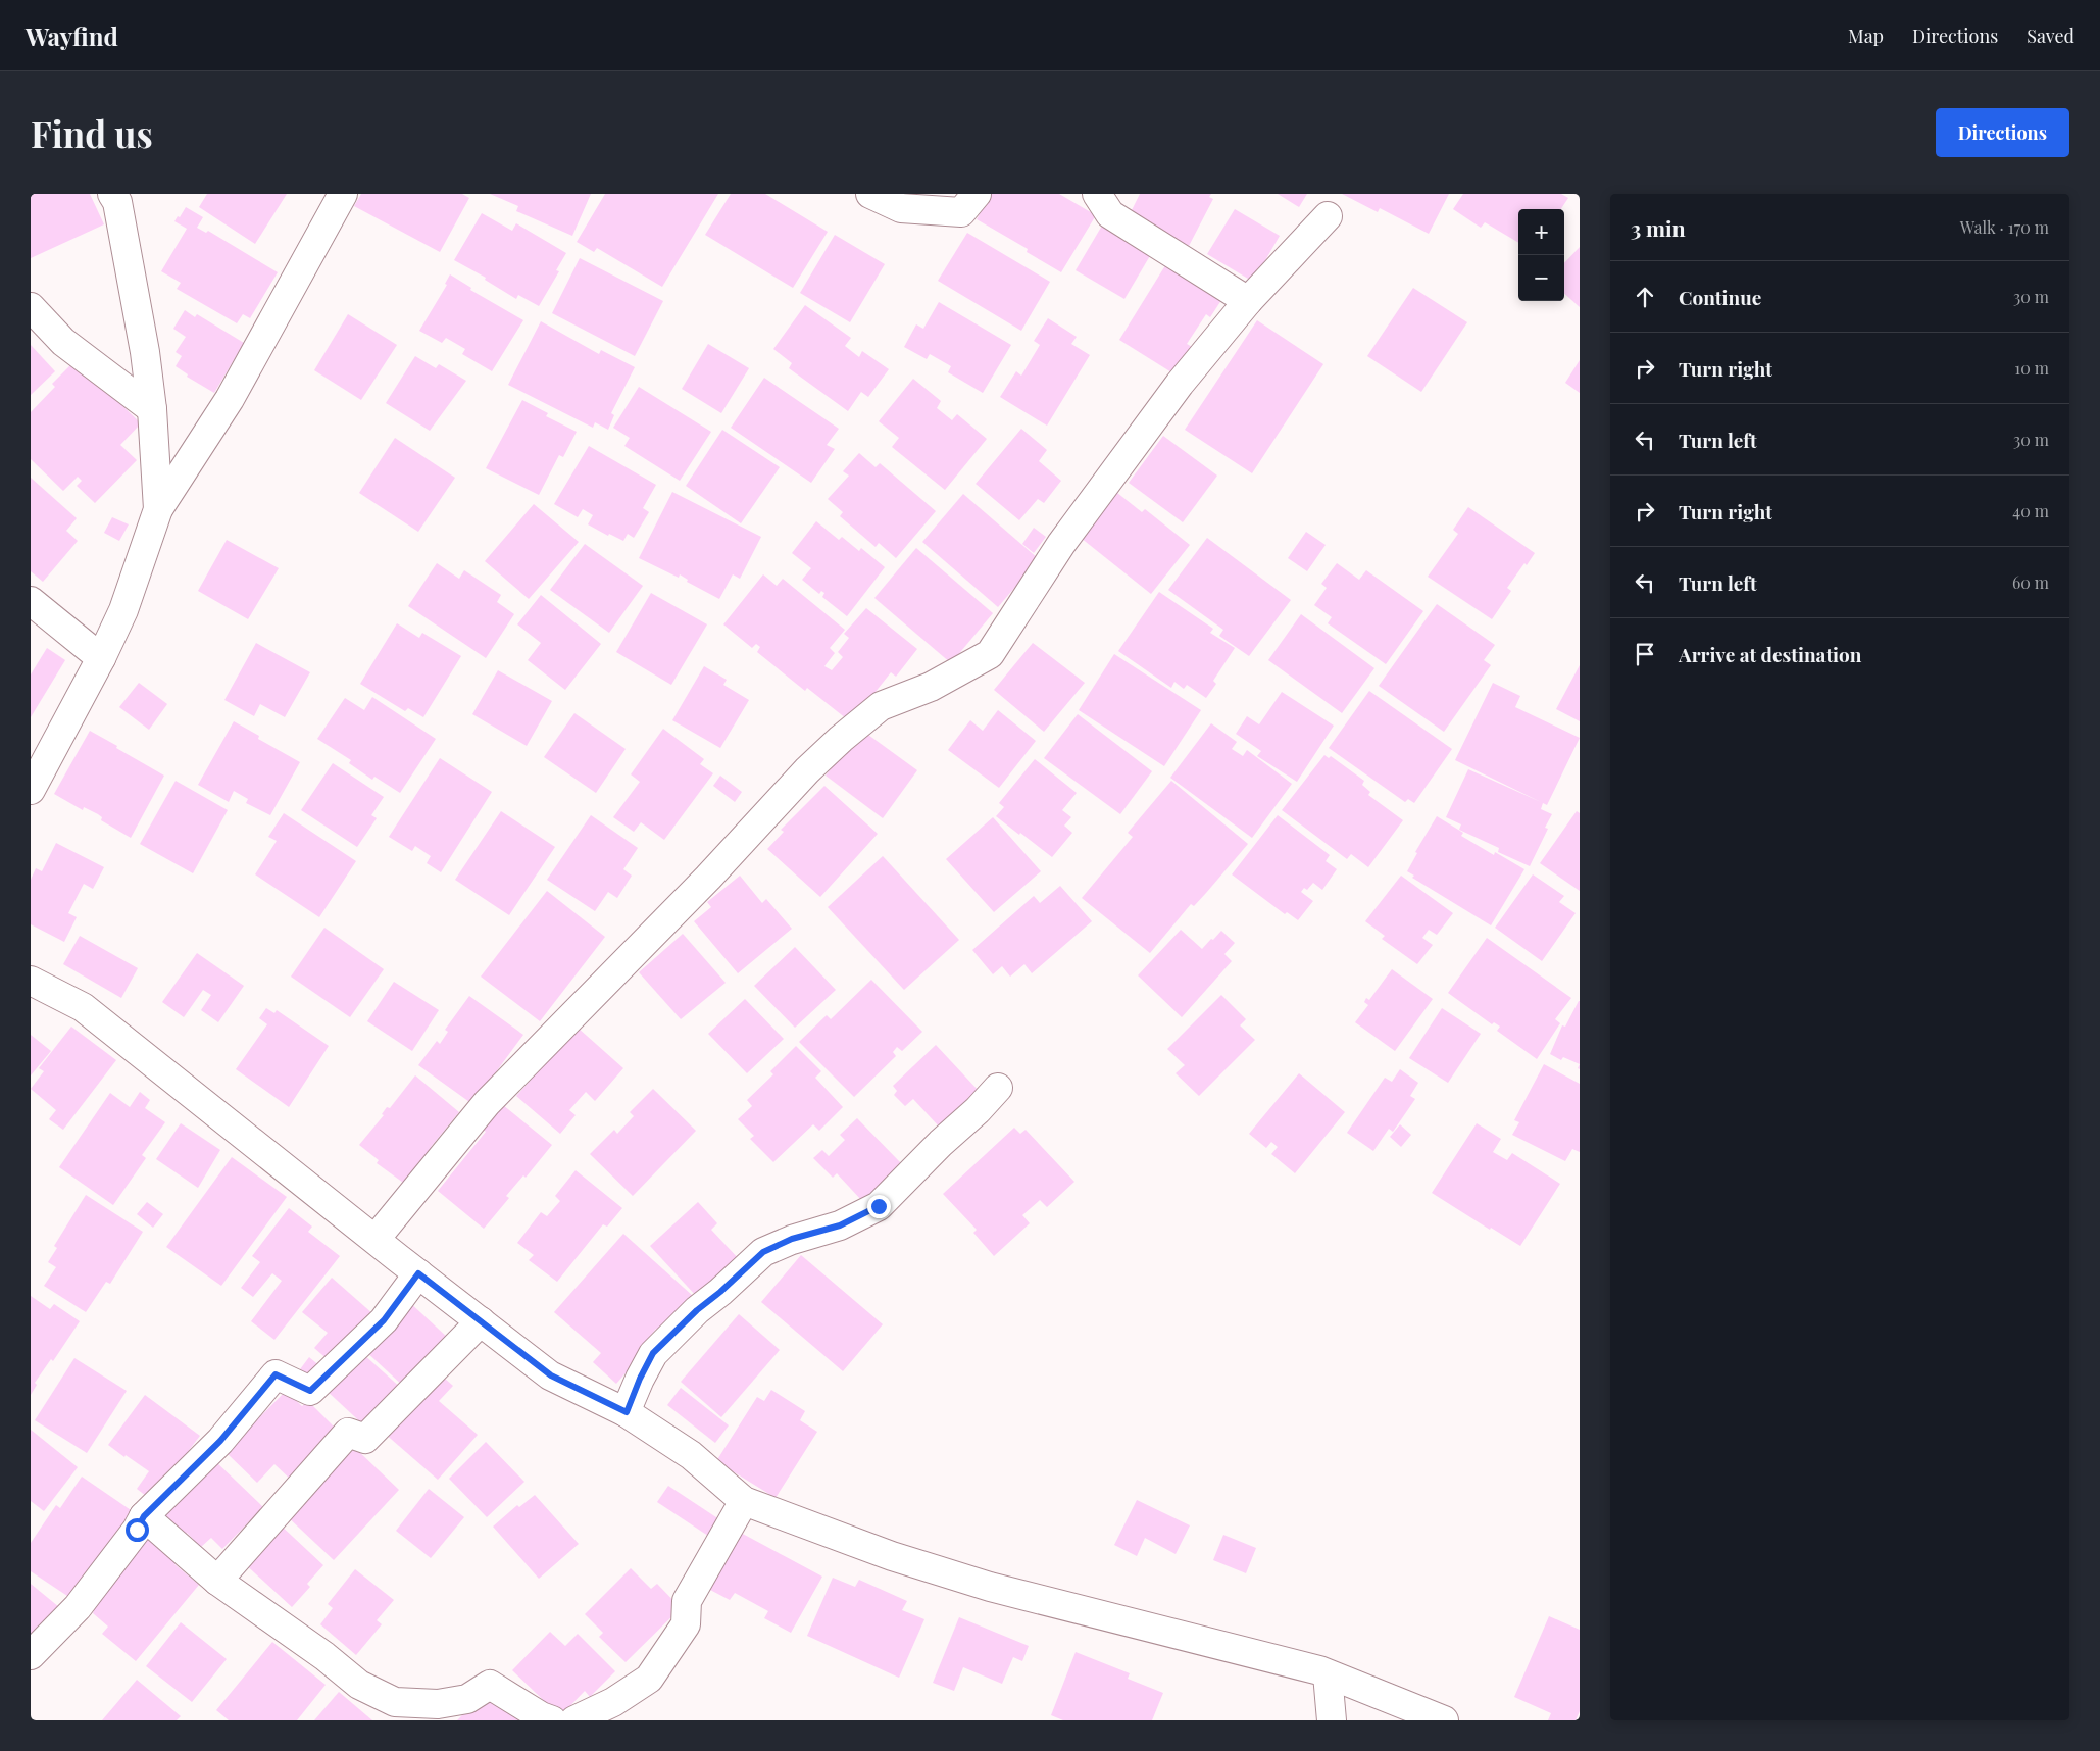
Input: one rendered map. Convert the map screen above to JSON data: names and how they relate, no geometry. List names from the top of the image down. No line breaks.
{"page":{"header":"Wayfind","nav":["Map","Directions","Saved"],"buttons":"Directions","title":"Find us","heading":["3 min","Walk · 170 m"],"map_buttons":["+","−"],"list":[["Continue","30 m"],["Turn right","10 m"],["Turn left","30 m"],["Turn right","40 m"],["Turn left","60 m"],"Arrive at destination"]}}
